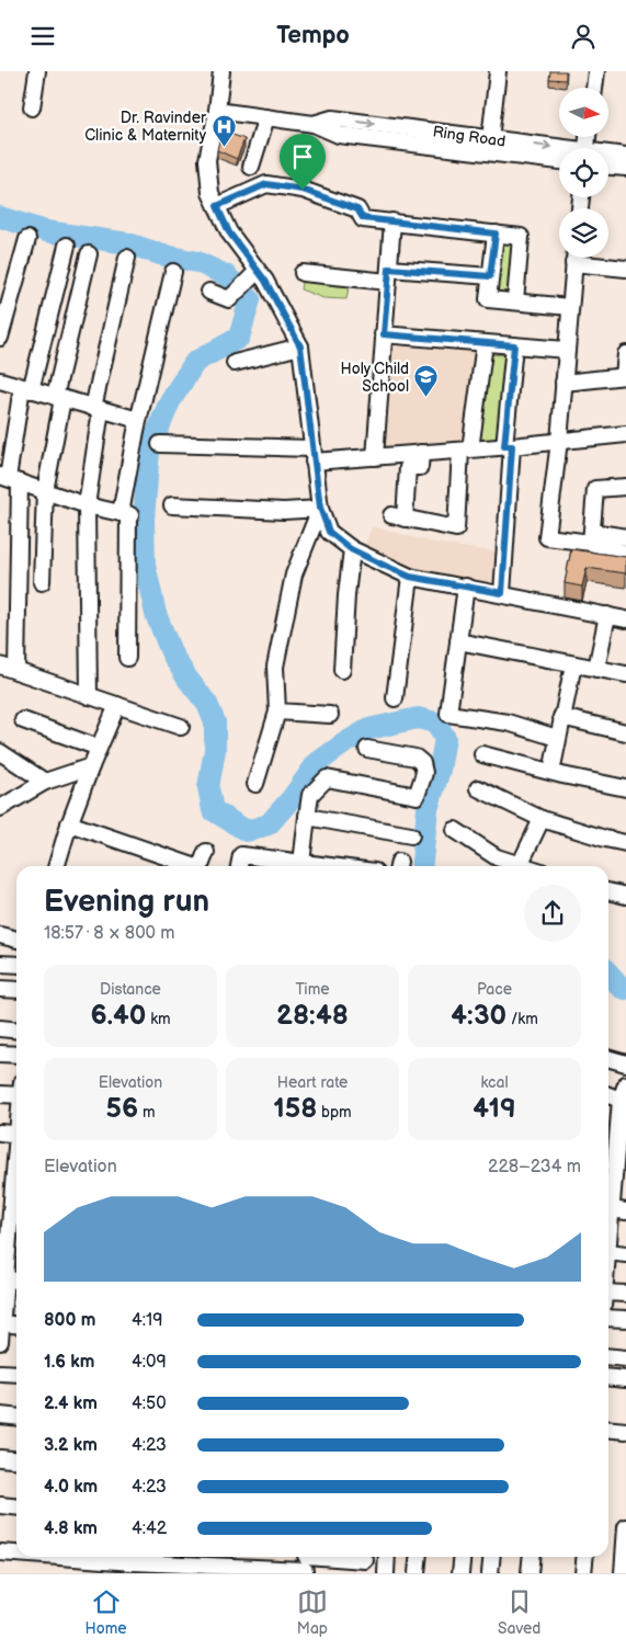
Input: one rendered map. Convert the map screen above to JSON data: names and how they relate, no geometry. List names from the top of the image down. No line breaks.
{"streets":{"street":["Ring Road"]},"places":{"hospital":["Dr. Ravinder Clinic & Maternity"],"school or university":["Holy Child School"]},"north":"right","page":{"header":"Tempo","heading":["Evening run","18:57 · 8 × 800 m"],"stats":[["Distance","6.40 km"],["Time","28:48"],["Pace","4:30 /km"],["Elevation","56 m"],["Heart rate","158 bpm"],["kcal","419"]],"chart":["Elevation","228–234 m"],"list":[{"name":"800 m","note":"4:19"},{"name":"1.6 km","note":"4:09"},{"name":"2.4 km","note":"4:50"},{"name":"3.2 km","note":"4:23"},{"name":"4.0 km","note":"4:23"},{"name":"4.8 km","note":"4:42"}],"tabs":["Home","Map","Saved"]}}
